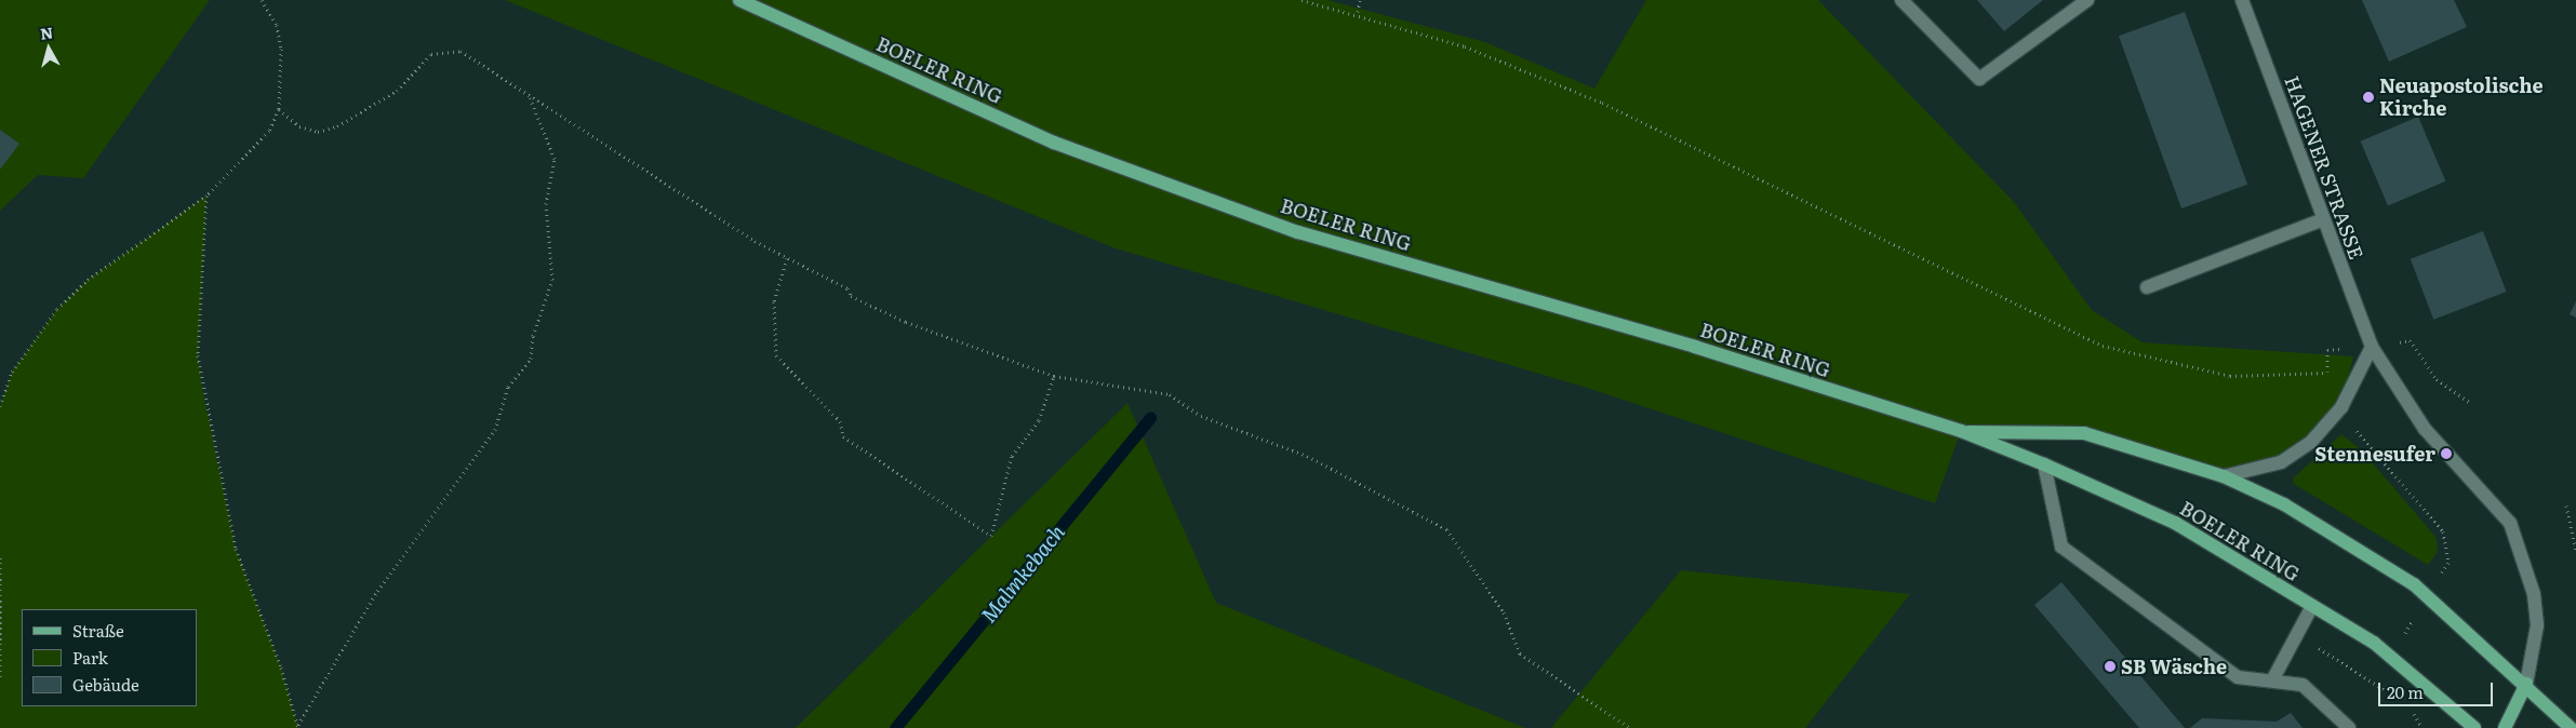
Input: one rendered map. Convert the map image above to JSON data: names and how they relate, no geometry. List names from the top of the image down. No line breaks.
{"streets":{"main road":["BOELER RING","HAGENER STRASSE"]},"crossings":[["BOELER RING","HAGENER STRASSE"]],"water":["Malmkebach"],"places":["Neuapostolische Kirche","Stennesufer","SB Wäsche"],"legend":["Straße","Park","Gebäude"],"scale_bar":"20 m","north":"top"}
